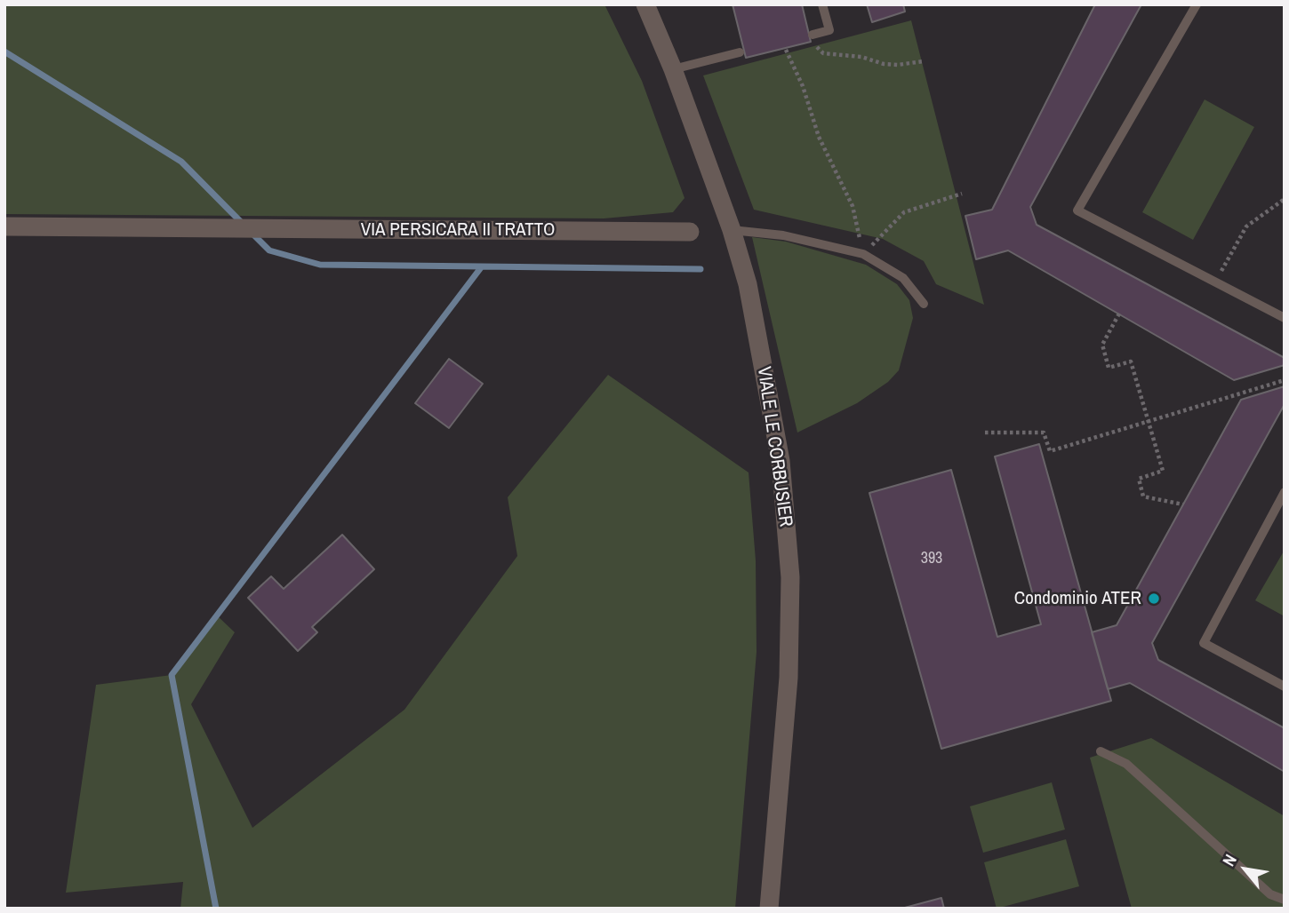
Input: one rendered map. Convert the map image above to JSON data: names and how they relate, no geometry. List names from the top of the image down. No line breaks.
{"streets":{"street":["VIA PERSICARA II TRATTO","VIALE LE CORBUSIER"]},"places":["Condominio ATER"],"house_numbers":["393"],"north":"top left"}
